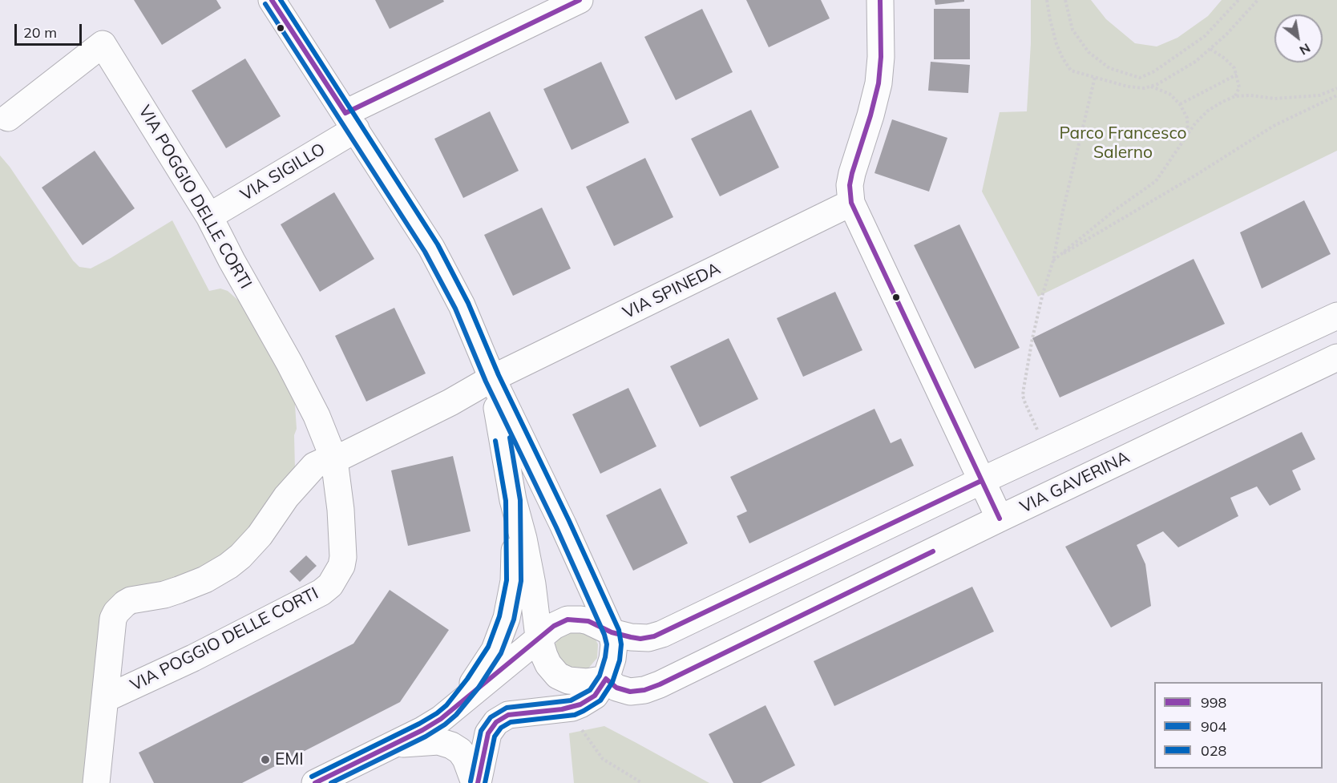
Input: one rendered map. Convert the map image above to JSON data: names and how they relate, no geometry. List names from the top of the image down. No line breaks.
{"streets":{"street":["VIA SIGILLO","VIA POGGIO DELLE CORTI","VIA SPINEDA","VIA GAVERINA"]},"crossings":[["VIA SIGILLO","VIA POGGIO DELLE CORTI"],["VIA POGGIO DELLE CORTI","VIA SPINEDA"]],"parks":["Parco Francesco Salerno"],"places":["EMI"],"lines":["transit line 998","transit line 028","transit line 904"],"legend":["998","904","028"],"scale_bar":"20 m","north":"bottom right"}
